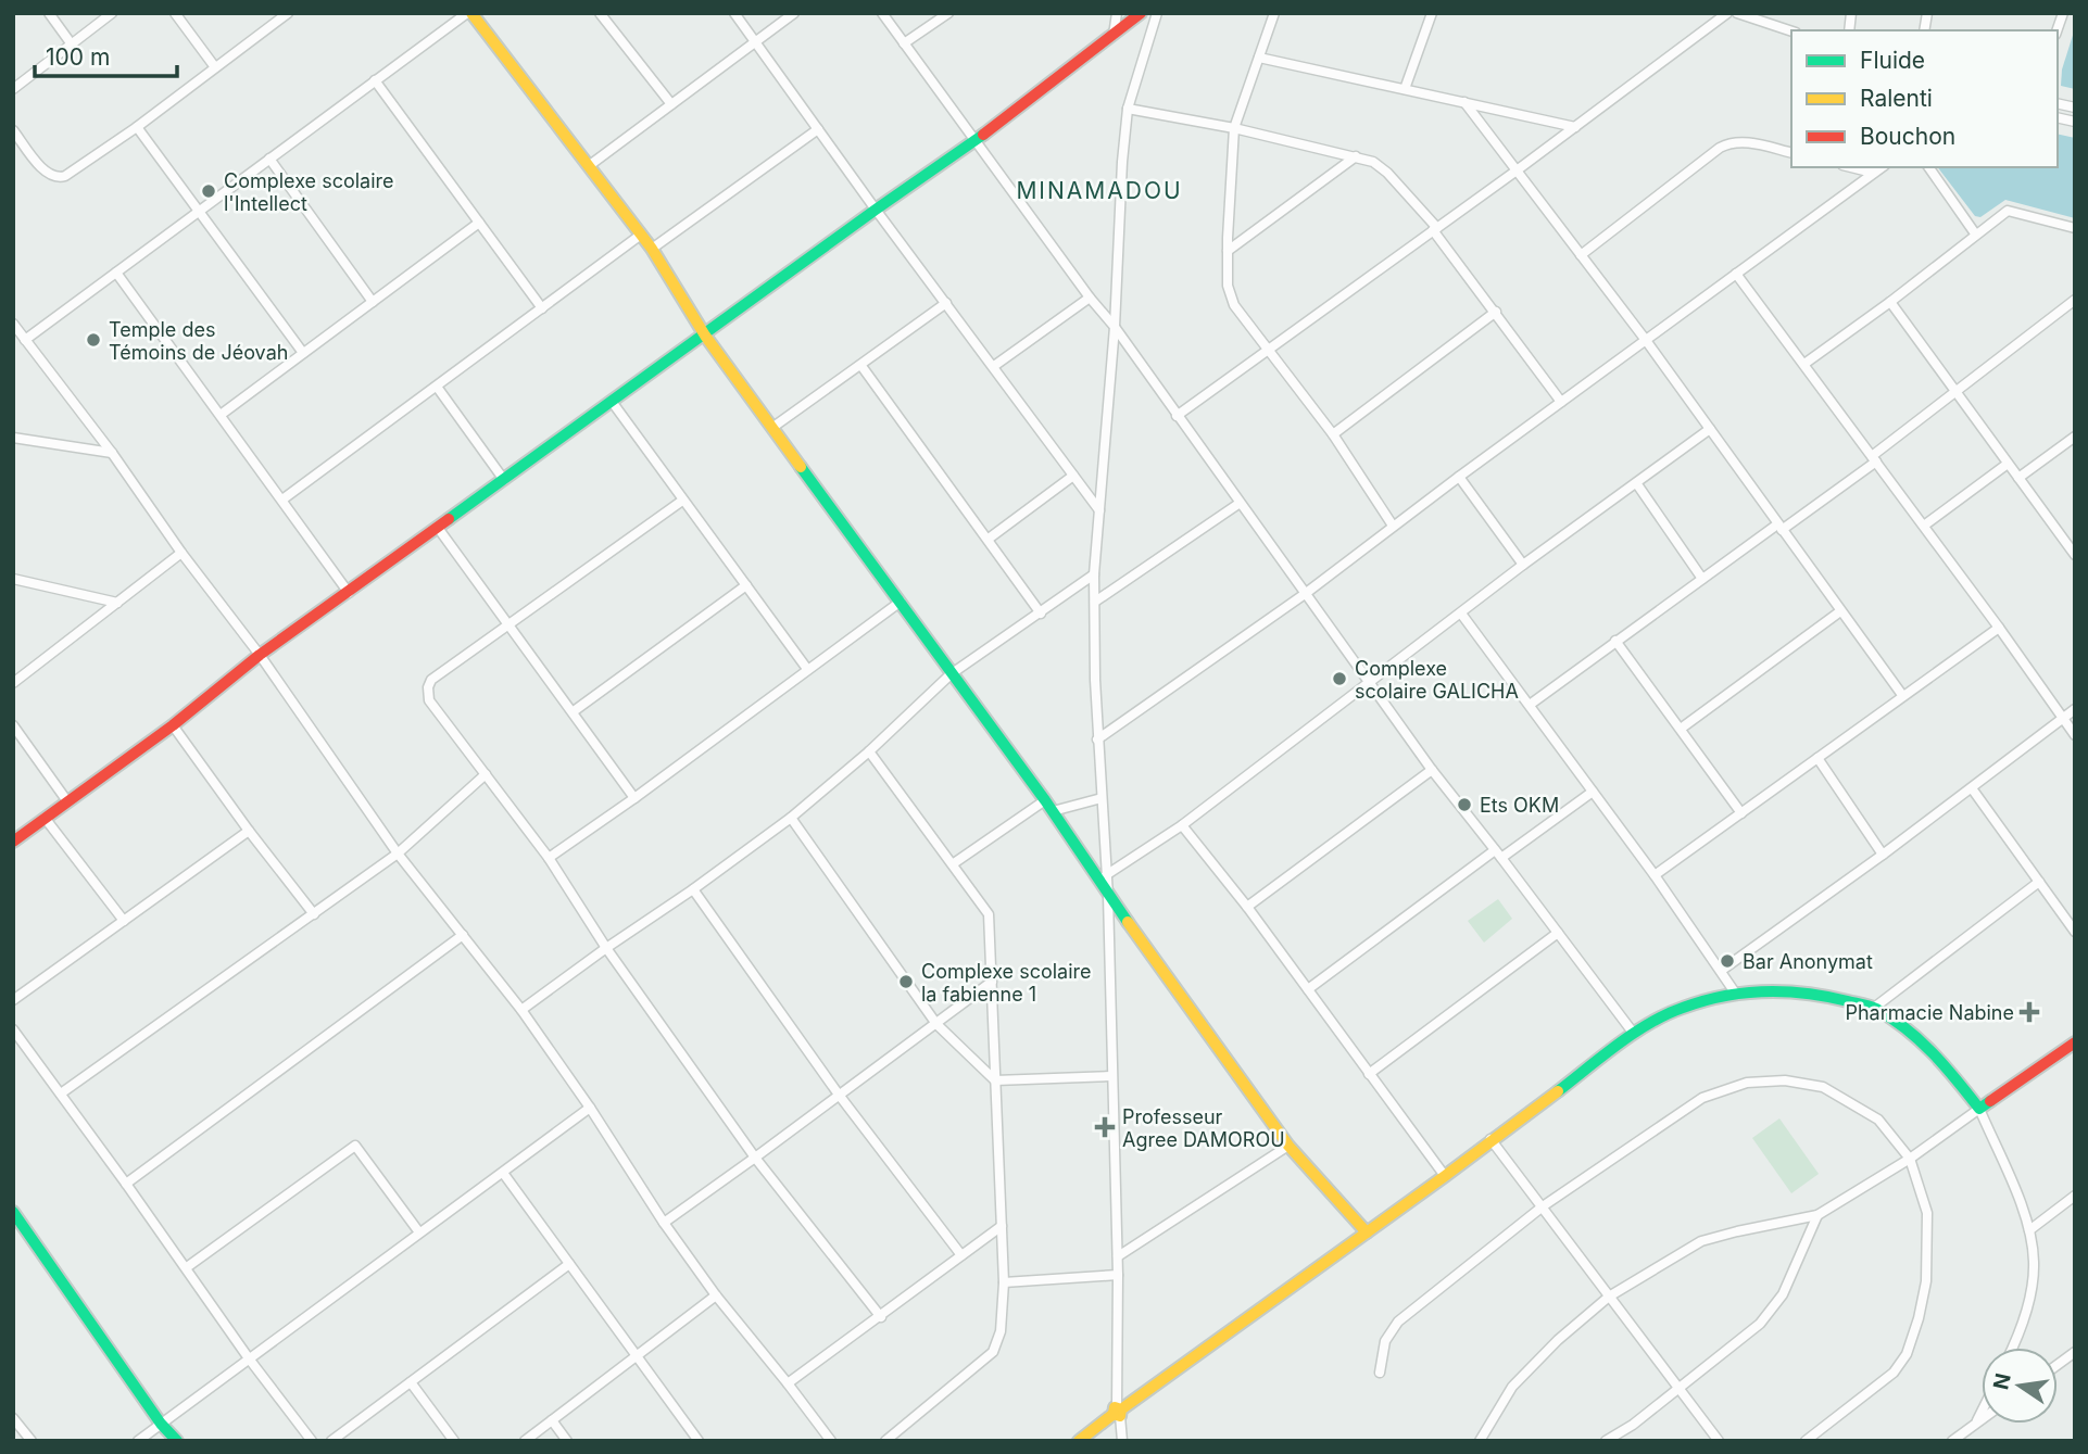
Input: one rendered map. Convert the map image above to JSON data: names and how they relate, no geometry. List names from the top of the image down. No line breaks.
{"districts":["MINAMADOU"],"places":{"other":["Complexe scolaire l'Intellect","Temple des Témoins de Jéovah","Complexe scolaire GALICHA","Ets OKM","Bar Anonymat","Complexe scolaire la fabienne 1"],"health":["Pharmacie Nabine","Professeur Agree DAMOROU"]},"legend":["Fluide","Ralenti","Bouchon"],"scale_bar":"100 m","north":"left"}
